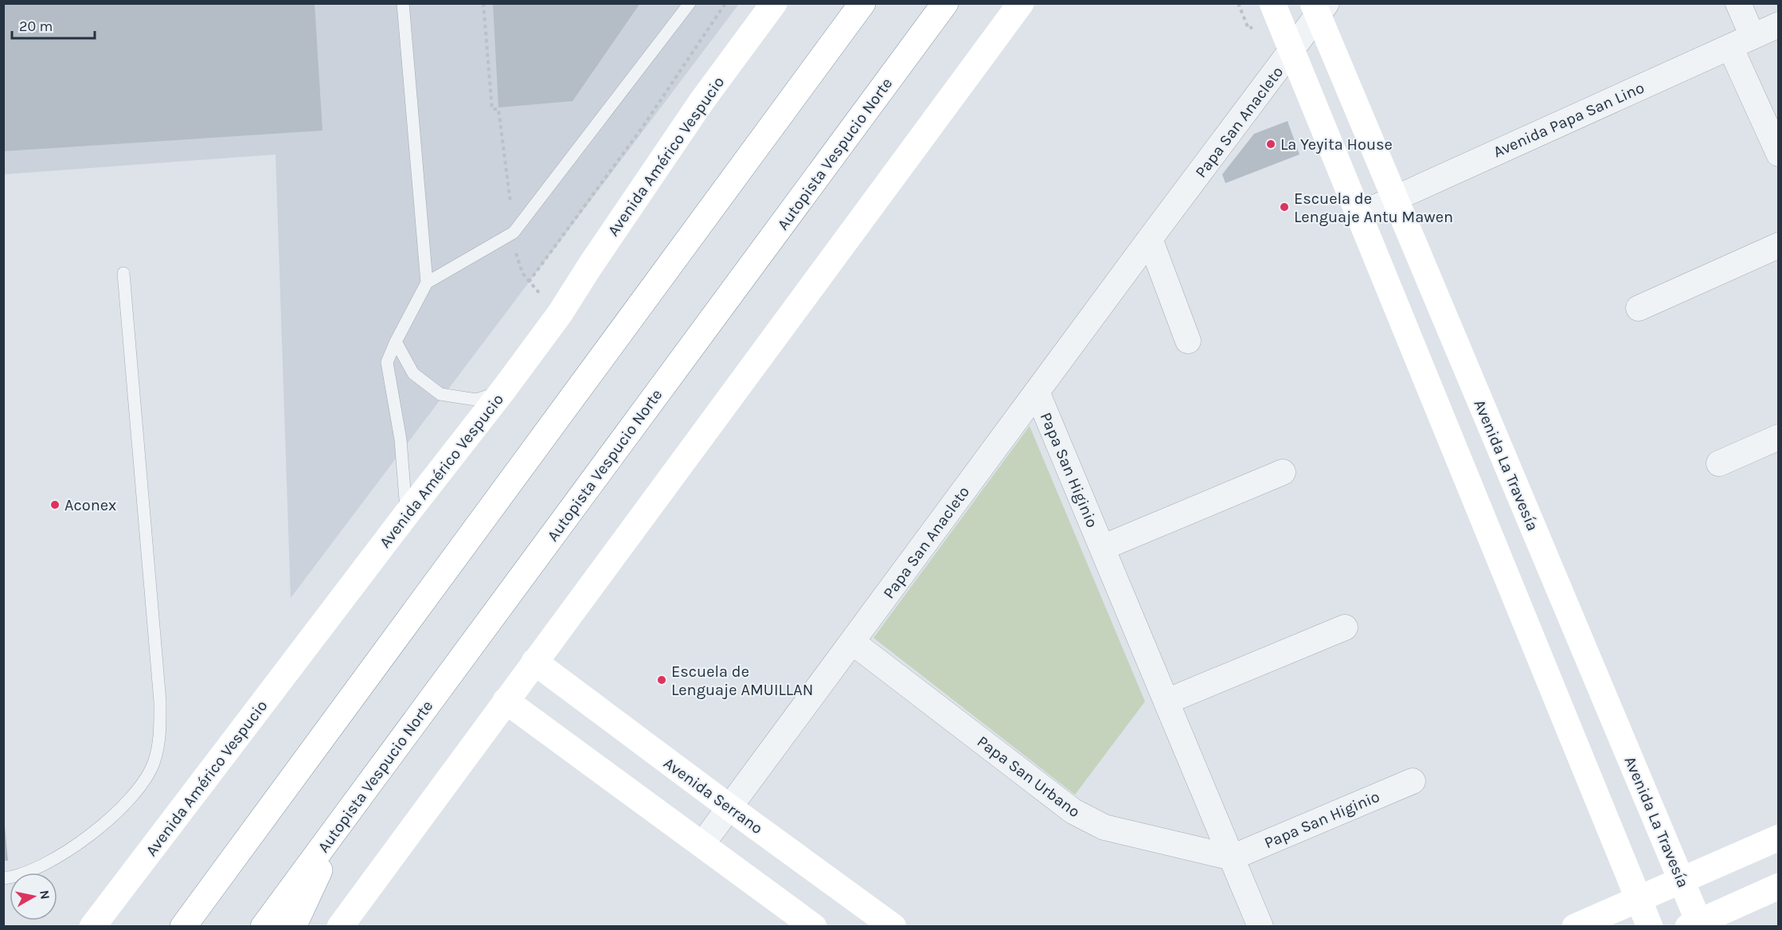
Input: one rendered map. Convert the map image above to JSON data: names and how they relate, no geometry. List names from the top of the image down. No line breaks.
{"streets":{"main road":["Autopista Vespucio Norte","Avenida Américo Vespucio","Avenida La Travesía","Avenida Serrano"],"street":["Avenida Papa San Lino","Papa San Anacleto","Papa San Higinio","Papa San Urbano"]},"crossings":[["Avenida Papa San Lino","Avenida La Travesía"],["Papa San Anacleto","Avenida La Travesía"],["Papa San Anacleto","Papa San Higinio"],["Papa San Anacleto","Papa San Urbano"],["Papa San Anacleto","Avenida Serrano"],["Papa San Higinio","Papa San Urbano"]],"places":["La Yeyita House","Escuela de Lenguaje Antu Mawen","Aconex","Escuela de Lenguaje AMUILLAN"],"scale_bar":"20 m","north":"right"}
